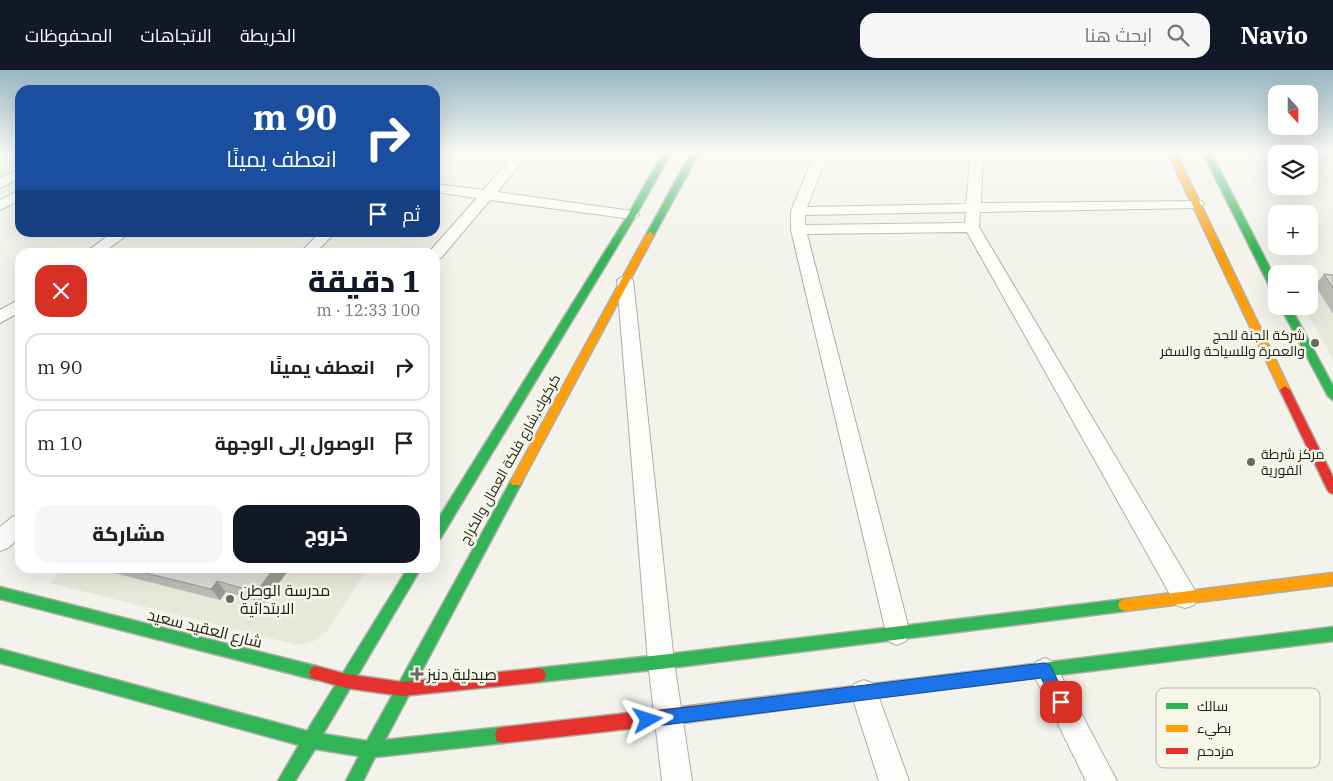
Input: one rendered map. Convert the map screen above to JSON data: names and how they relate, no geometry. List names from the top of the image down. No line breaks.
{"streets":{"main road":["كركوك,شارع فلكة العمال والكراج","شارع العقيد سعيد"]},"crossings":[["كركوك,شارع فلكة العمال والكراج","شارع العقيد سعيد"]],"places":{"other":["شركة الجنة للحج والعمرة وللسياحة والسفر","مركز شرطة القورية","مدرسة الوطن الابتدائية"],"health":["صيدلية دنيز"]},"legend":["سالك","بطيء","مزدحم"],"north":"bottom","page":{"header":"Navio","search":"ابحث هنا","nav":["الخريطة","الاتجاهات","المحفوظات"],"map_buttons":["+","−"],"turn":["90 m","انعطف يمينًا"],"then":"ثم","heading":["1 دقيقة","100 m · 12:33"],"list":[{"name":"انعطف يمينًا","value":"90 m"},{"name":"الوصول إلى الوجهة","value":"10 m"}],"buttons":["خروج","مشاركة"]}}
